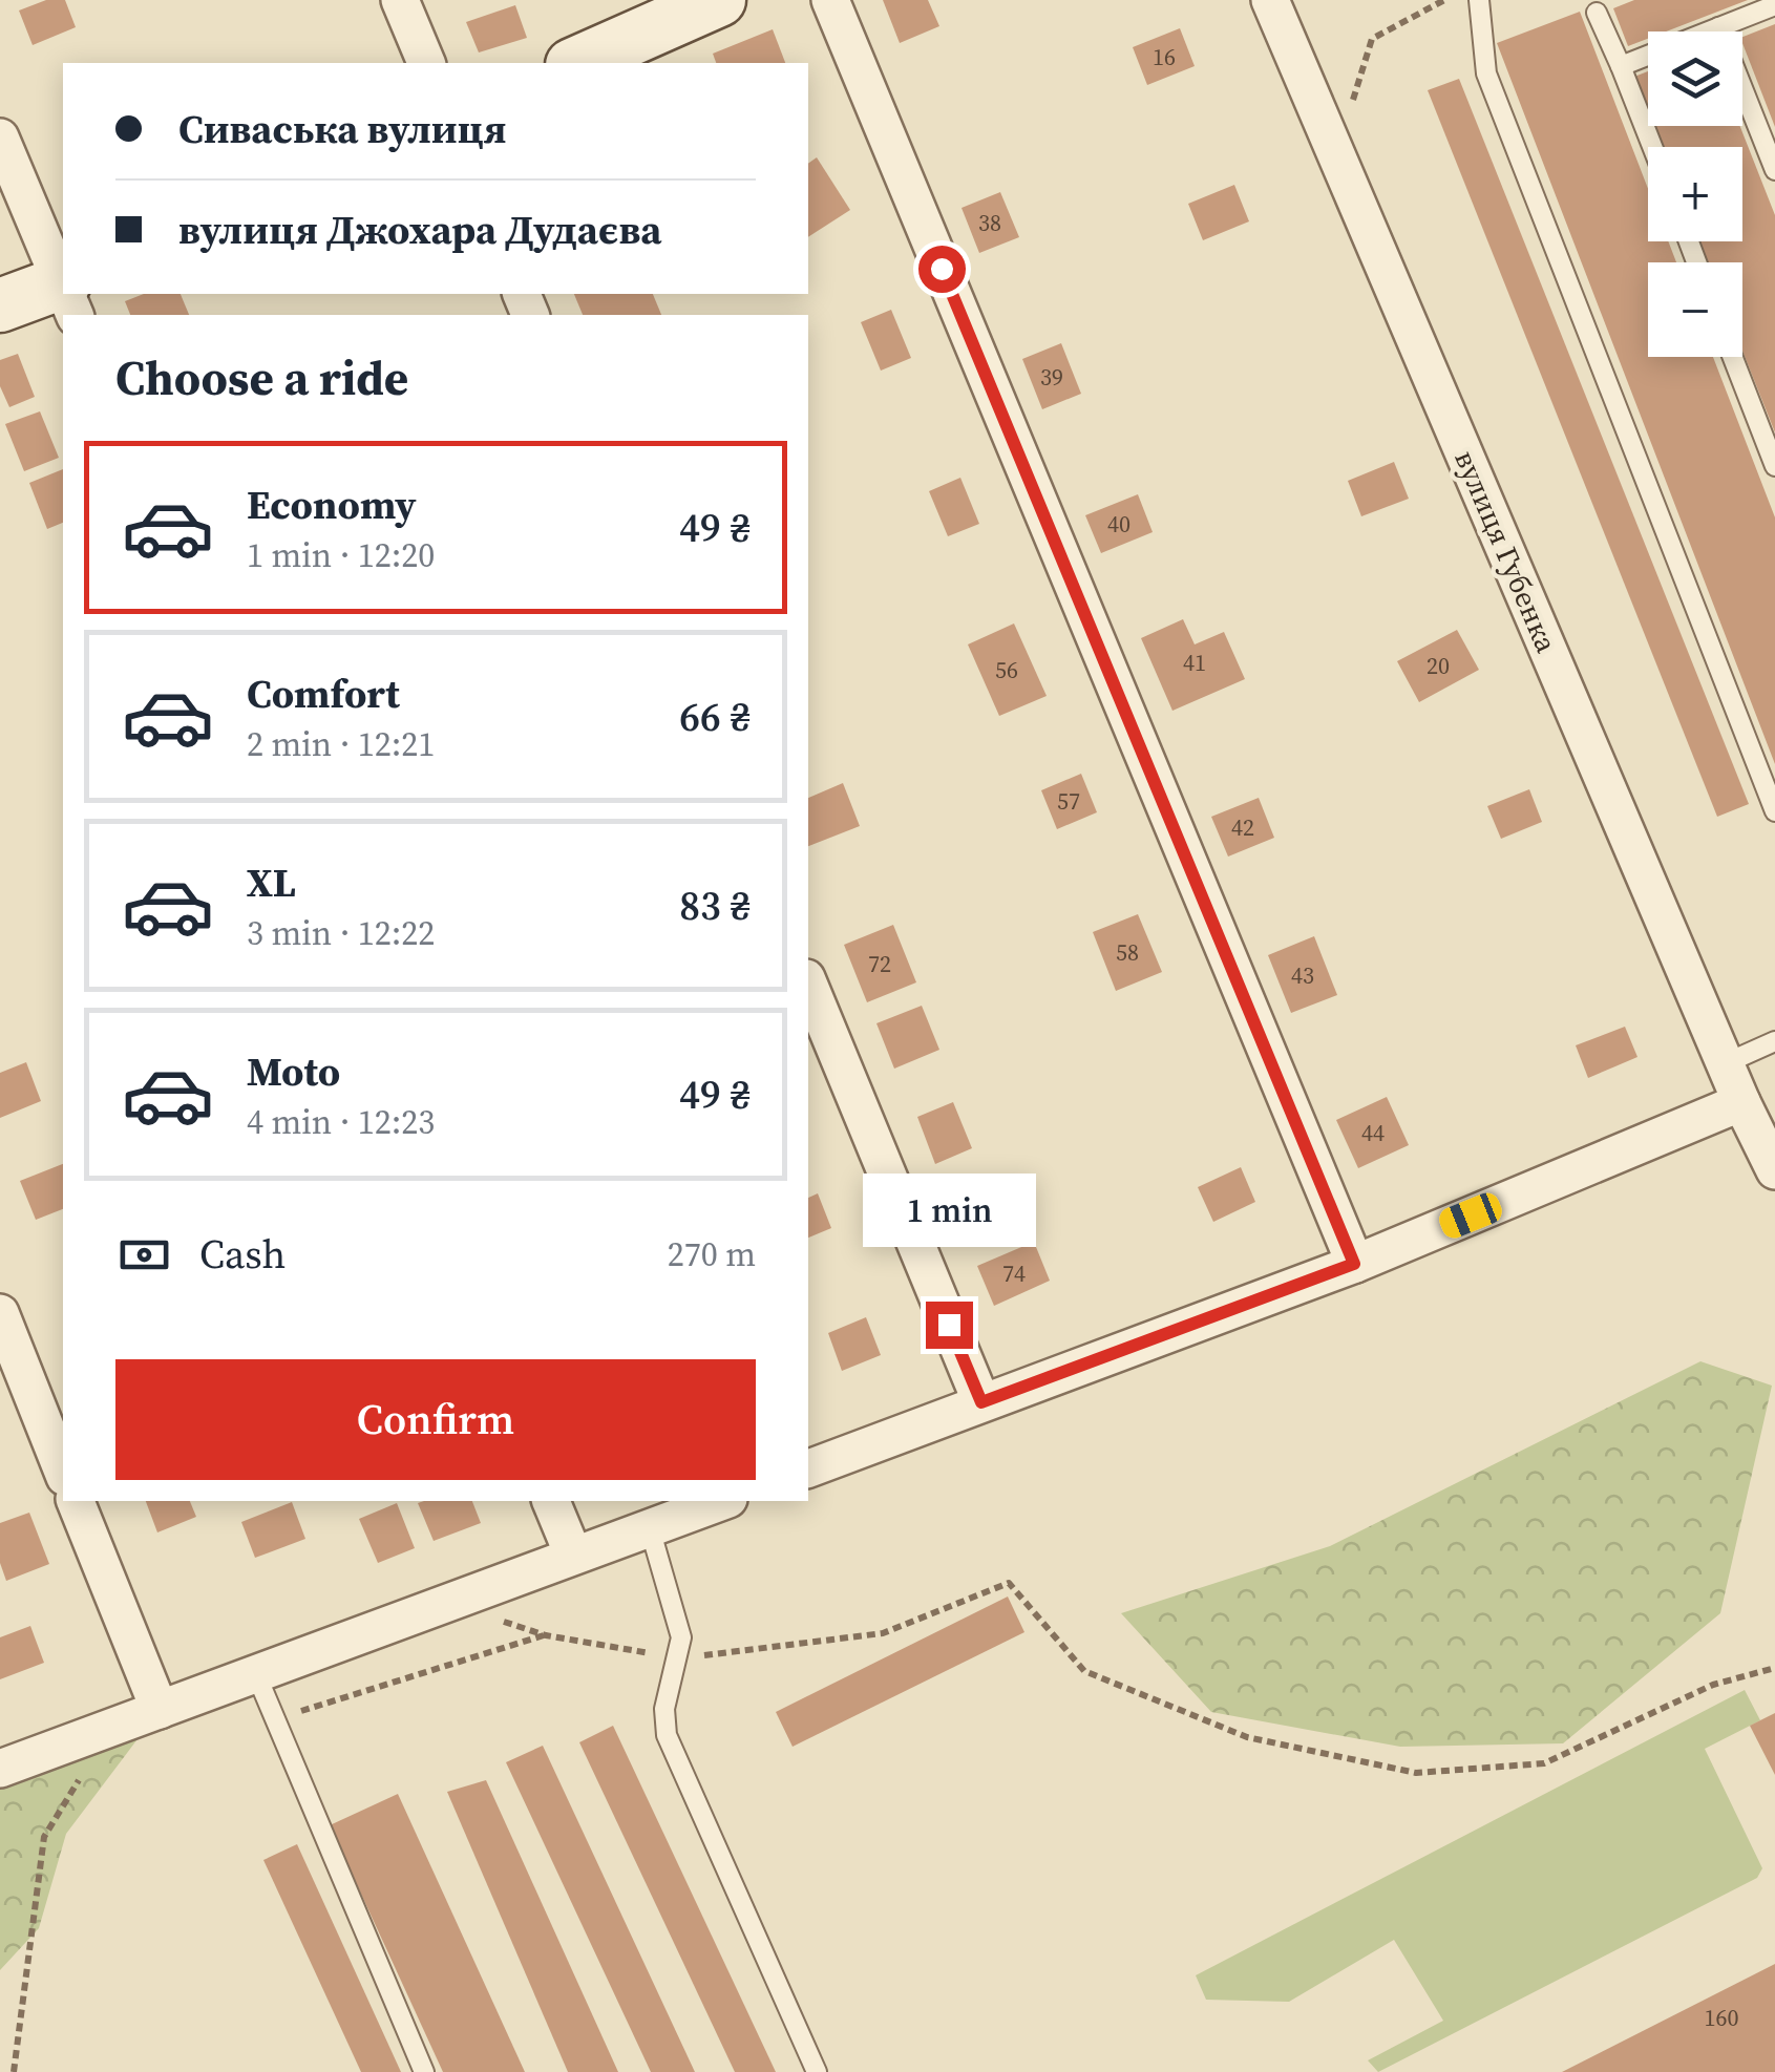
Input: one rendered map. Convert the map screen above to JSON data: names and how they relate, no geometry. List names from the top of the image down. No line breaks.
{"streets":{"street":["вулиця Губенка"]},"house_numbers":["16","38","39","40","41","20","56","57","42","58","72","43","44","74","160"],"page":{"map_buttons":["+","−"],"banner":["Сиваська вулиця","вулиця Джохара Дудаєва"],"heading":"Choose a ride","list":[{"name":"Economy","note":"1 min · 12:20","value":"49 ₴"},{"name":"Comfort","note":"2 min · 12:21","value":"66 ₴"},{"name":"XL","note":"3 min · 12:22","value":"83 ₴"},{"name":"Moto","note":"4 min · 12:23","value":"49 ₴"}],"bubble":"1 min","pay":["Cash","270 m"],"buttons":"Confirm"}}
